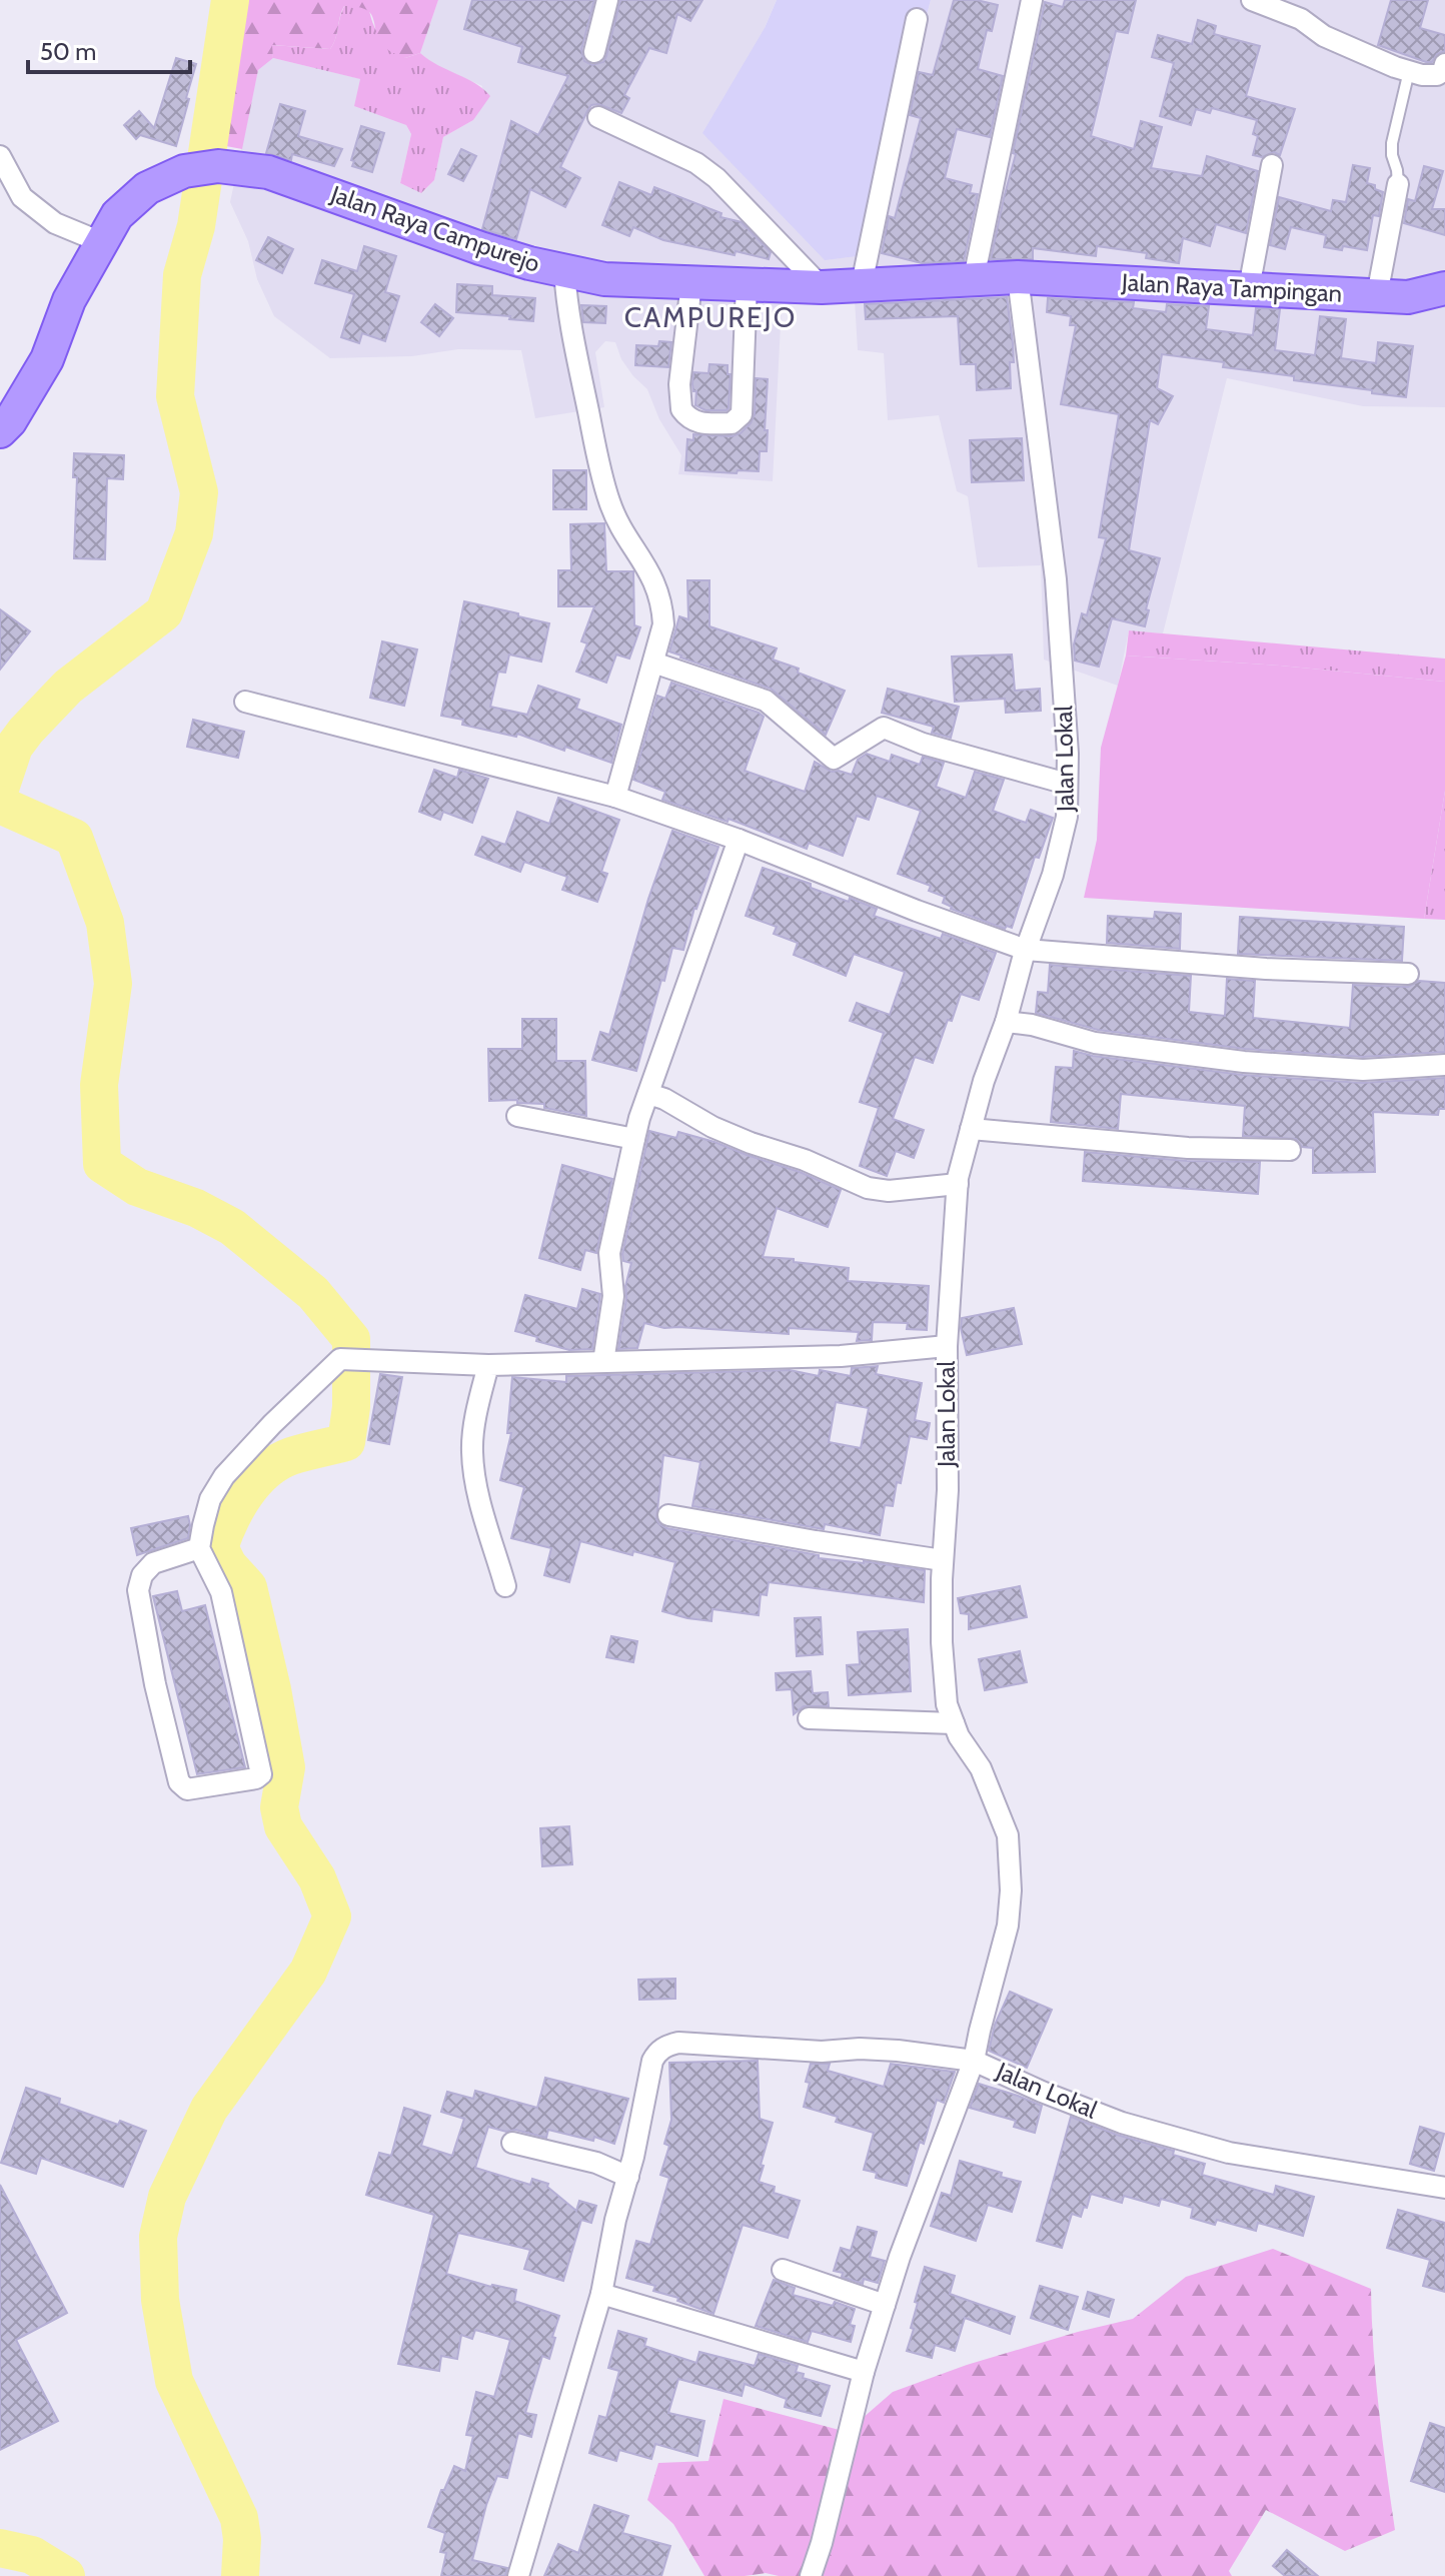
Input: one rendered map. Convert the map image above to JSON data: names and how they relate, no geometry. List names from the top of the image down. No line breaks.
{"streets":{"main road":["Jalan Raya Campurejo","Jalan Raya Tampingan"],"street":["Jalan Lokal"]},"crossings":[["Jalan Raya Campurejo","Jalan Raya Tampingan"],["Jalan Raya Campurejo","Jalan Lokal"],["Jalan Raya Tampingan","Jalan Lokal"]],"districts":["CAMPUREJO"],"scale_bar":"50 m"}
